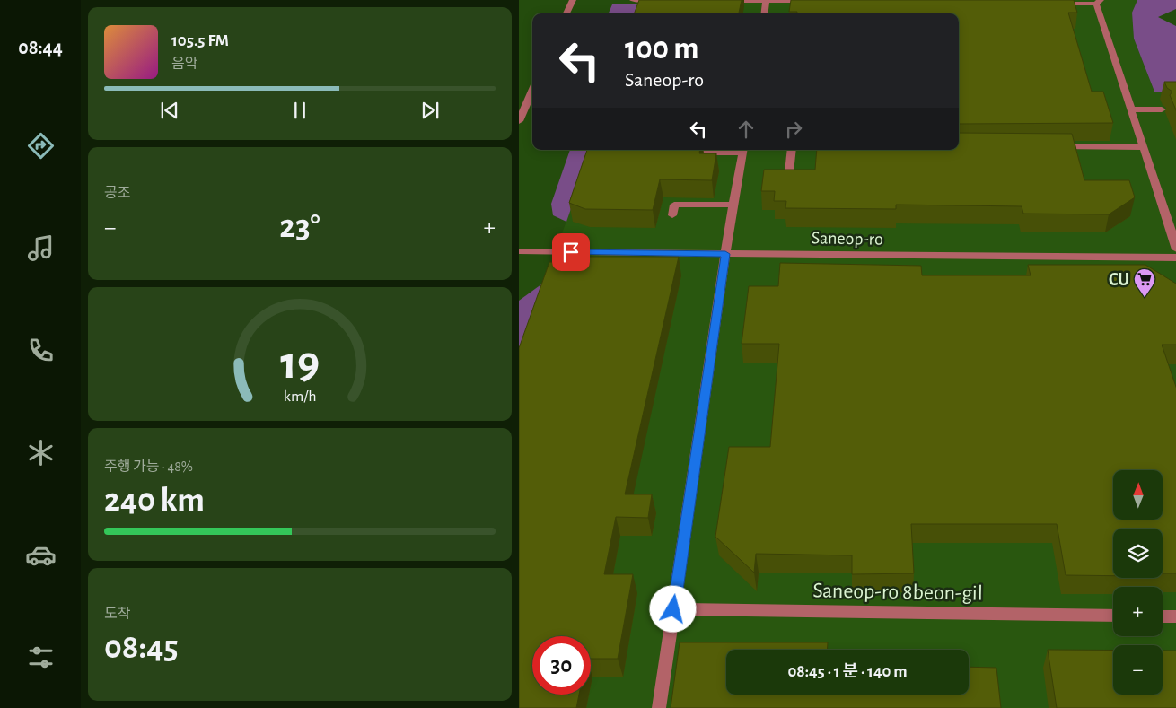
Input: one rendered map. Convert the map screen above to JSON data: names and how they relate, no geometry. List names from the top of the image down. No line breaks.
{"streets":{"street":["Saneop-ro","Saneop-ro 8beon-gil"]},"places":{"supermarket":["CU"]},"north":"top","page":{"tabs":"08:44","turn":["100 m","Saneop-ro"],"song":["105.5 FM","음악"],"tile":["공조",["주행 가능 · 48%","240 km"],["도착","08:45"]],"heat":["−","23°","+"],"map_buttons":["+","−"],"limit":"30","trip":"08:45 · 1 분 · 140 m","gauge":["19","km/h"]}}
